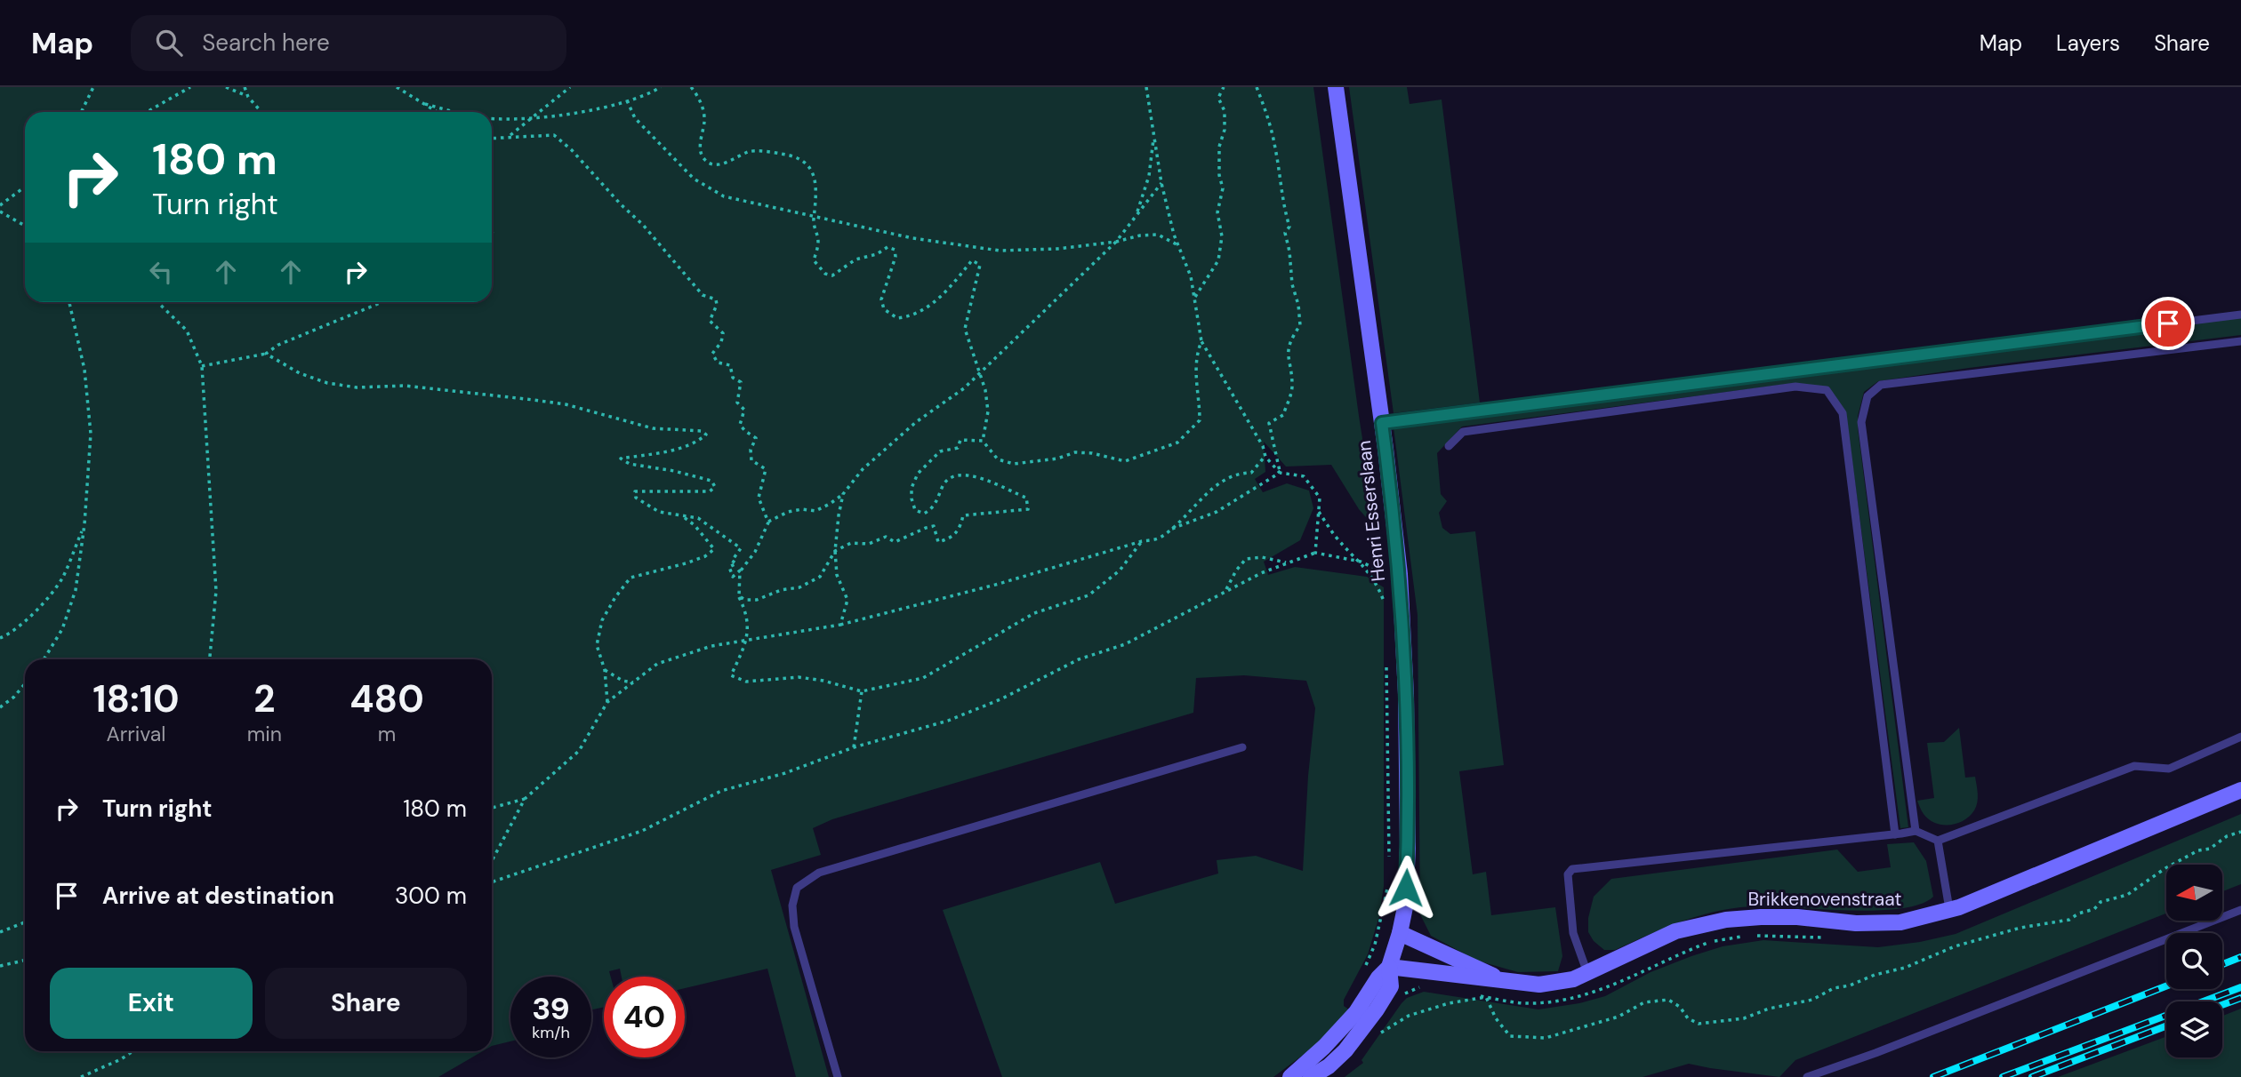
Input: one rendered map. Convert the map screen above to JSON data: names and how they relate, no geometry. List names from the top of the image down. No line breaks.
{"streets":{"street":["Henri Esserslaan","Brikkenovenstraat"]},"crossings":[["Henri Esserslaan","Brikkenovenstraat"]],"north":"left","page":{"header":"Map","search":"Search here","nav":["Map","Layers","Share"],"turn":["180 m","Turn right"],"eta":["18:10","Arrival","2","min","480","m"],"list":[{"name":"Turn right","value":"180 m"},{"name":"Arrive at destination","value":"300 m"}],"buttons":["Exit","Share"],"speed":"39 km/h","limit":"40"}}
